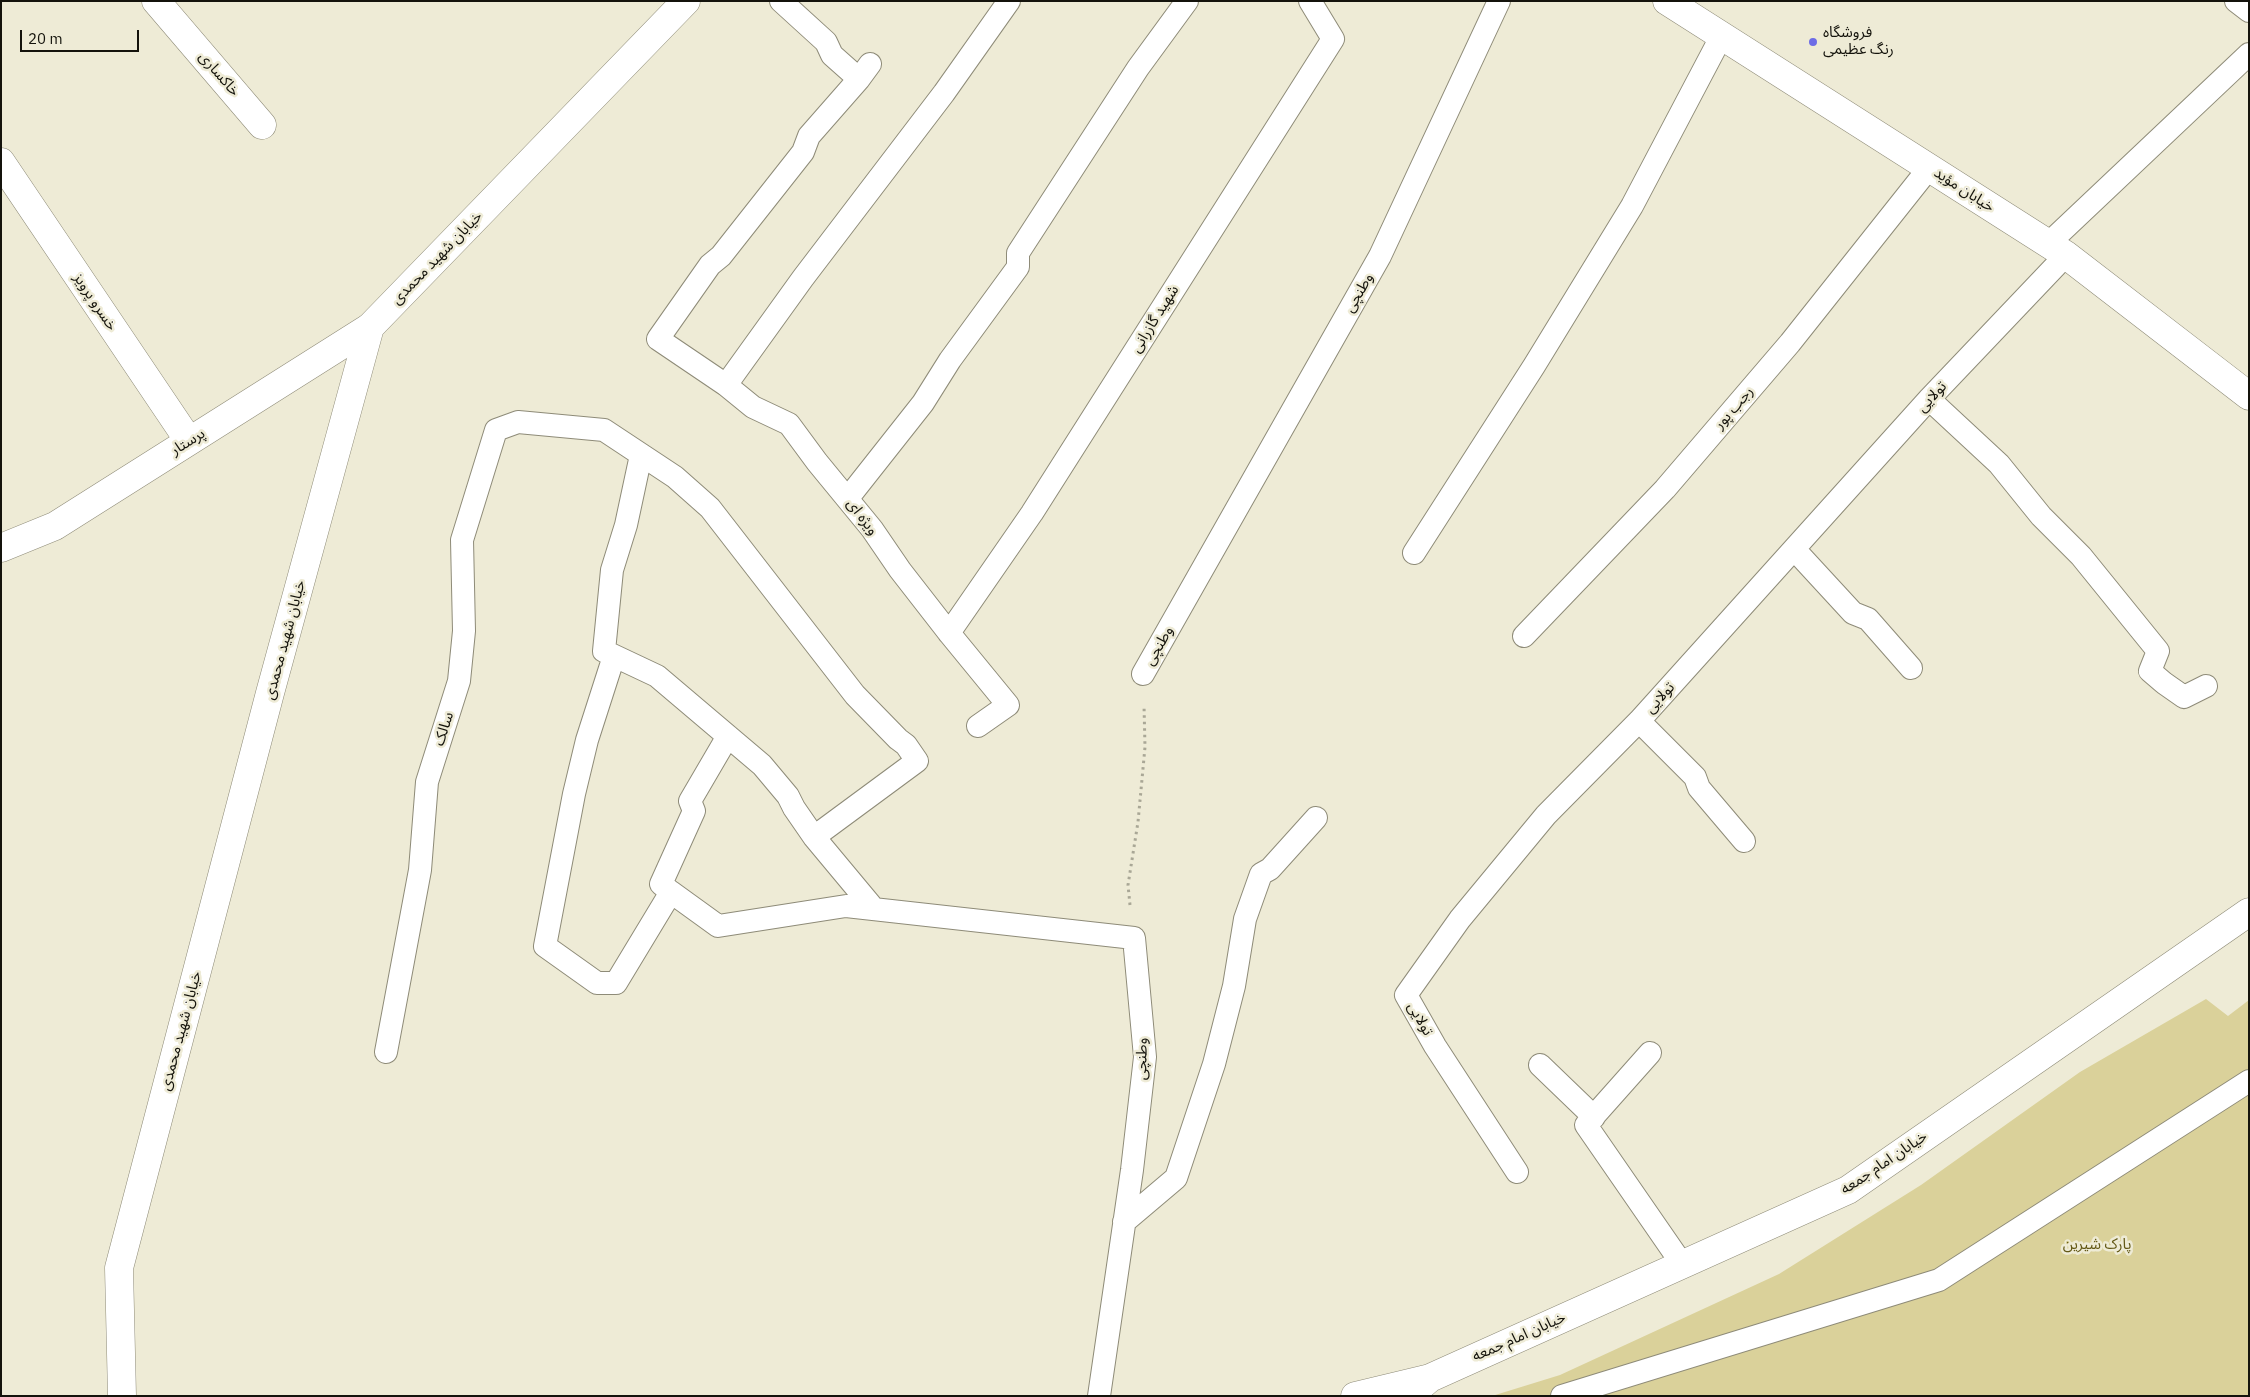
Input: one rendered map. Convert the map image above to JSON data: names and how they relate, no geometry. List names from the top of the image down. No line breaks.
{"streets":{"street":["خاکساری","خیابان مؤید","خیابان شهید محمدی","خسرو پرویز","پرستار","خیابان امام جمعه"],"lane":["وطنچی","شهید گازرانی","تولایی","رجب پور","ویژه ای","سالک"]},"crossings":[["خیابان مؤید","تولایی"],["خیابان مؤید","رجب پور"],["خیابان شهید محمدی","پرستار"],["خسرو پرویز","پرستار"],["شهید گازرانی","ویژه ای"]],"parks":["پارک شیرین"],"places":["فروشگاه رنگ عظیمی"],"scale_bar":"20 m"}
